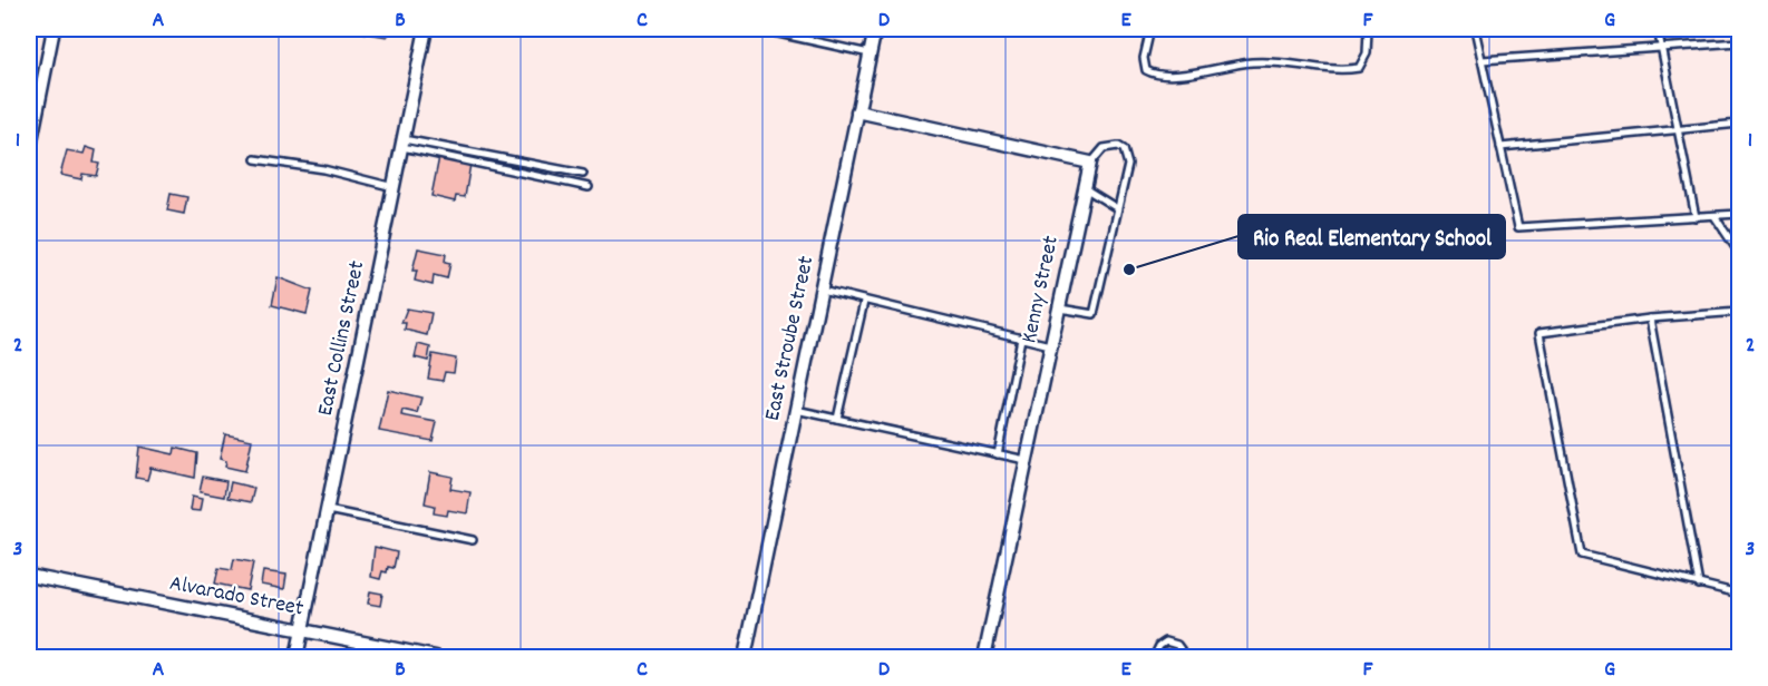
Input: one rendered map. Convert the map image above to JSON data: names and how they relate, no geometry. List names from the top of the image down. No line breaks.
{"streets":{"street":["Kenny Street","East Collins Street","East Stroube Street","Alvarado Street"]},"crossings":[["East Collins Street","Alvarado Street"]],"places":["Rio Real Elementary School"],"grid":{"columns":["A","B","C","D","E","F","G"],"rows":["1","2","3"]}}
